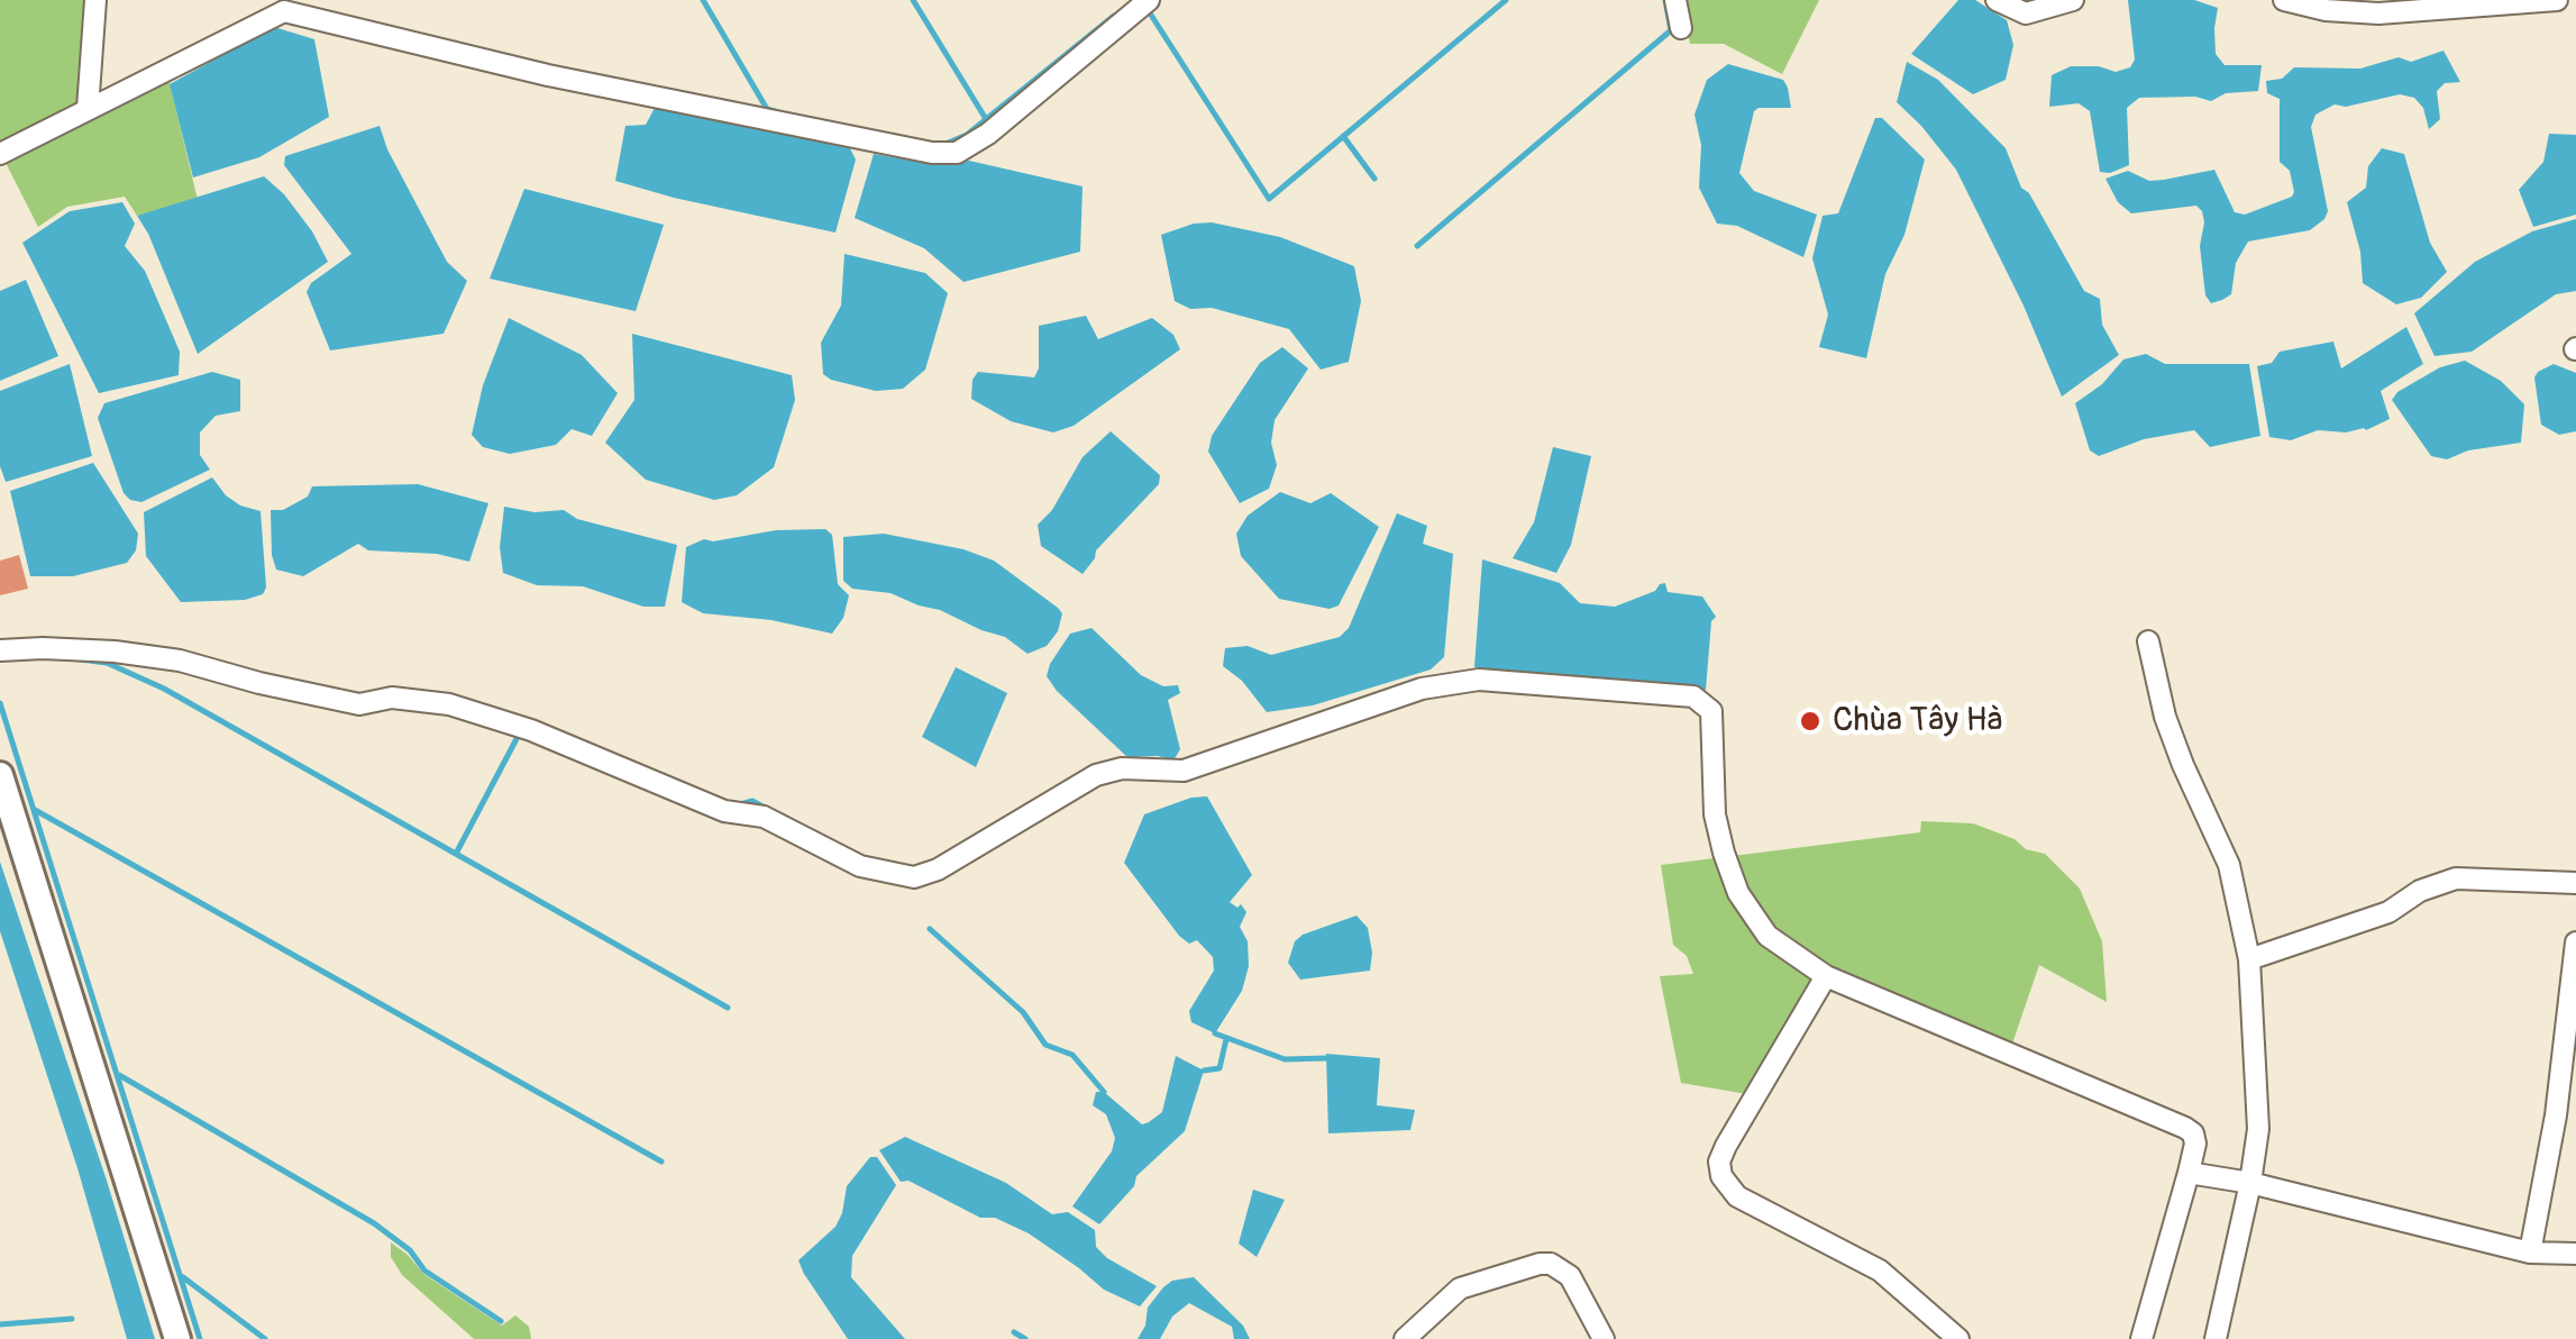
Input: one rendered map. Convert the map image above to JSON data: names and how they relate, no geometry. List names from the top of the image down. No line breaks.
{"places":["Chùa Tây Hà"]}
